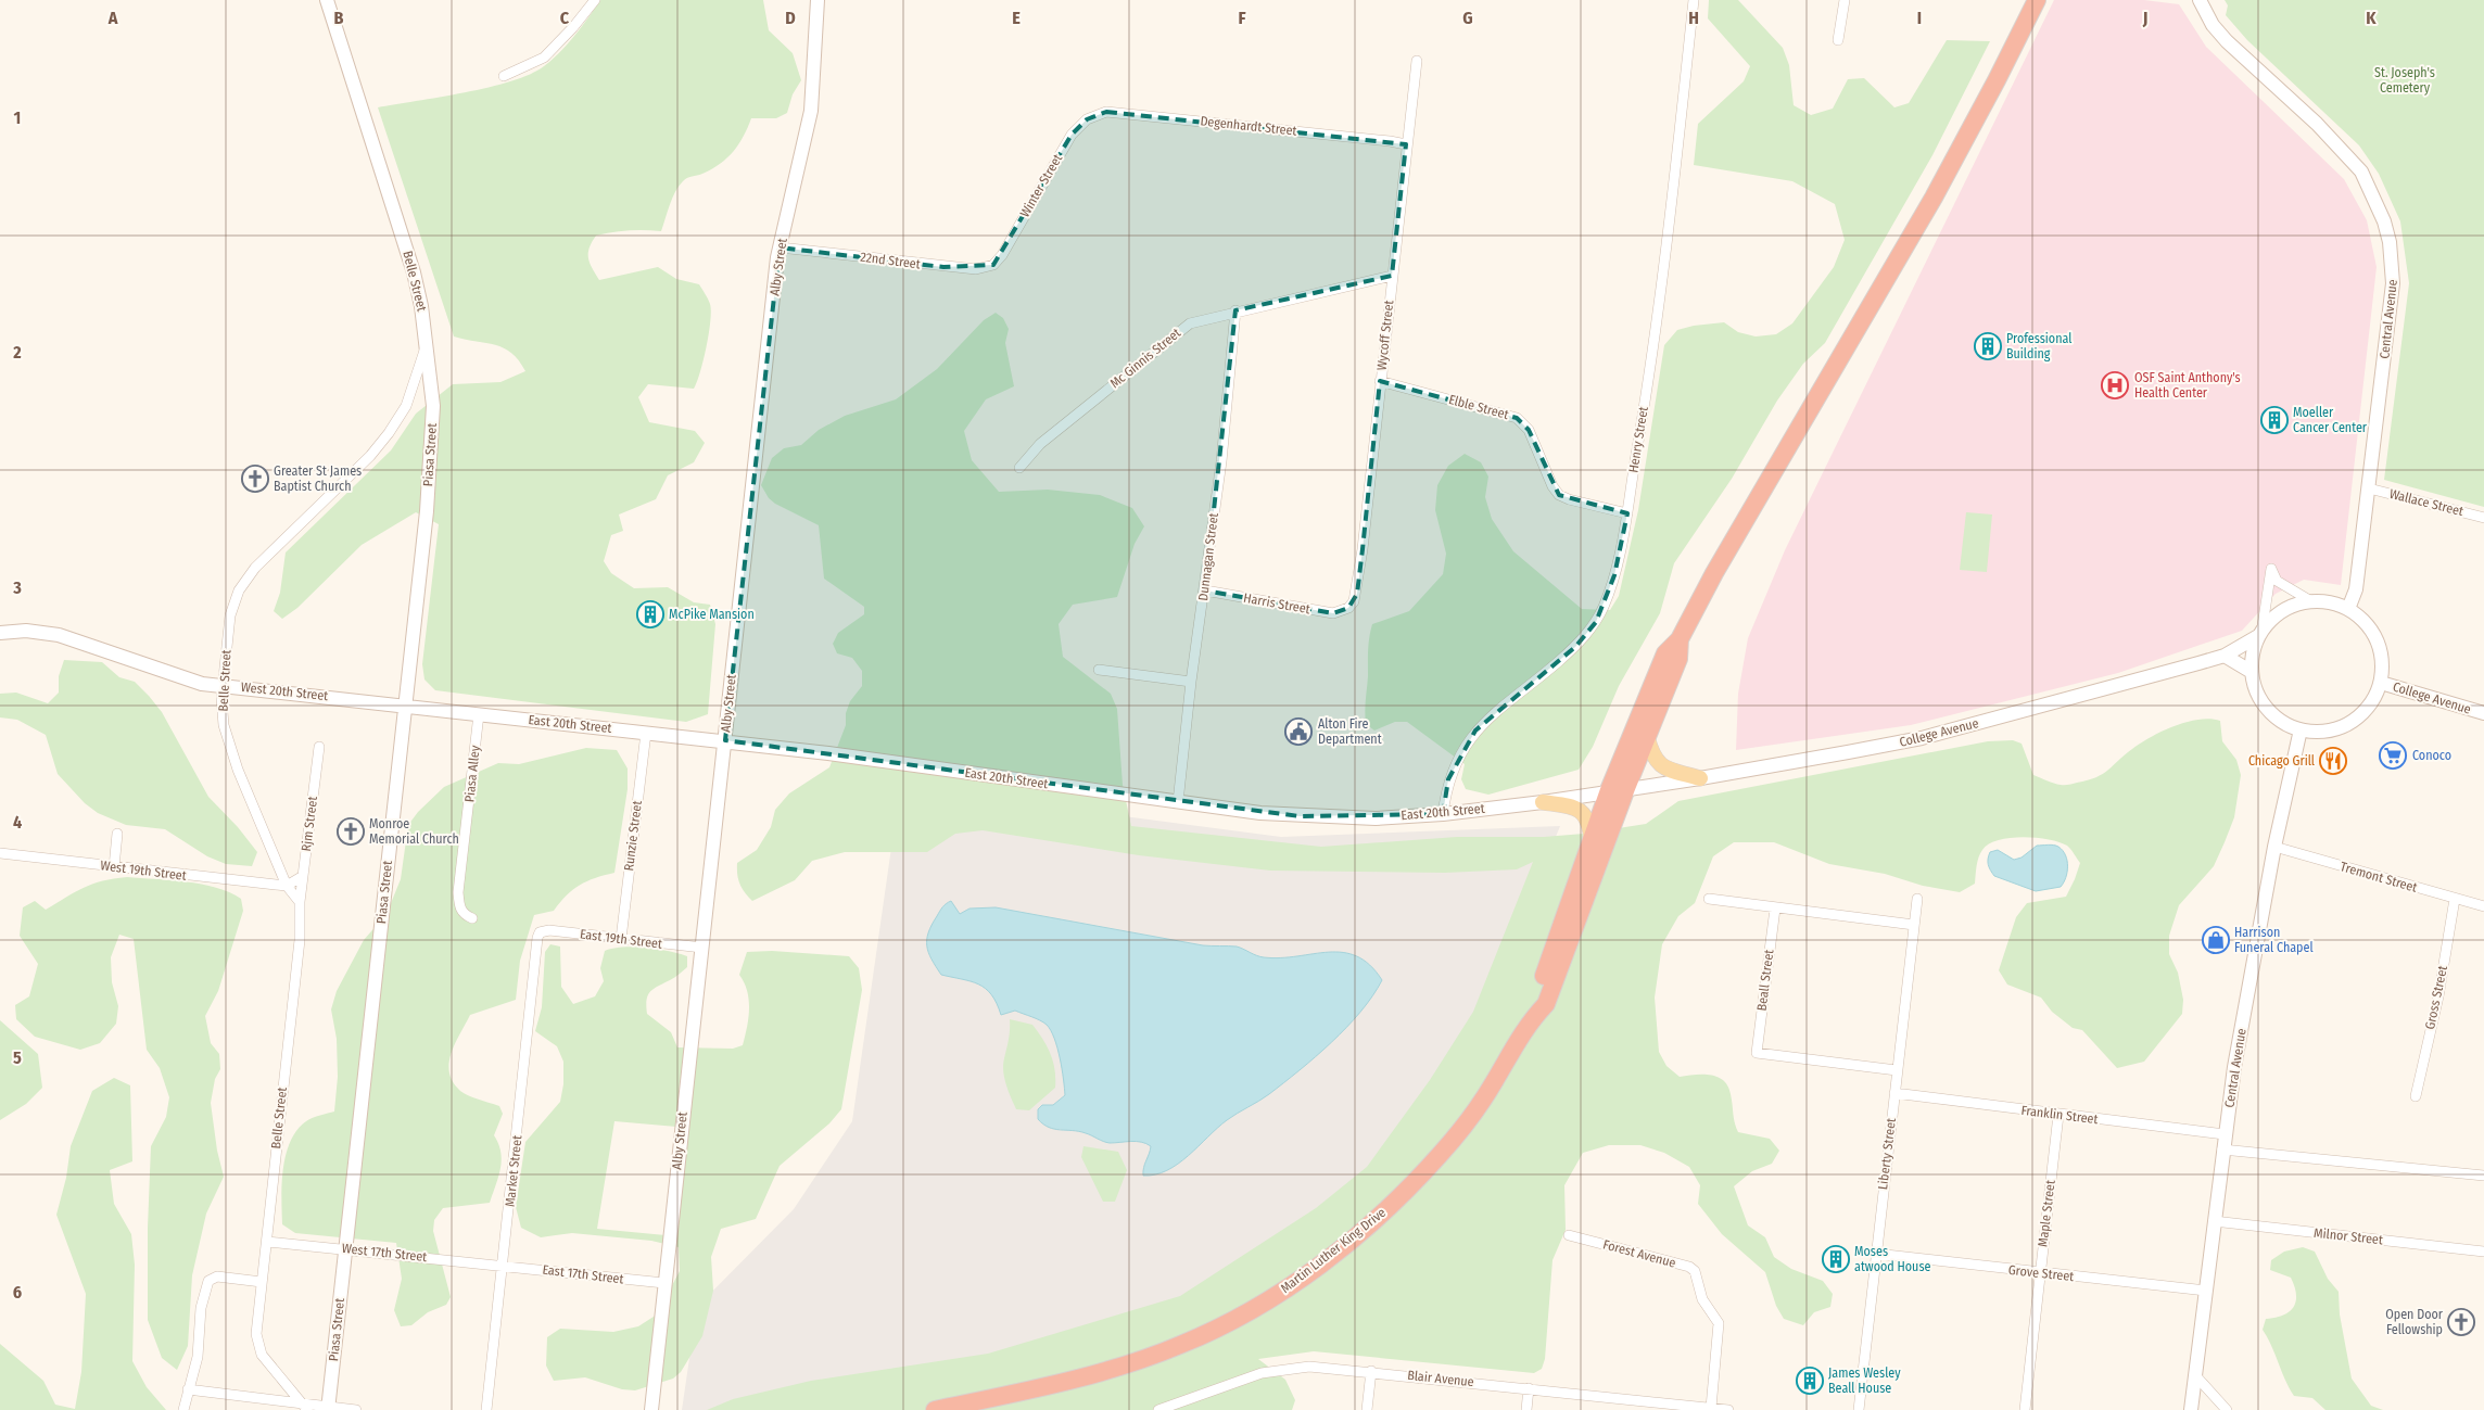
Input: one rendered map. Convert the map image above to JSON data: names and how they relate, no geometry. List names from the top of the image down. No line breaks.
{"streets":{"highway":["Martin Luther King Drive"],"street":["Degenhardt Street","Winter Street","22nd Street","Alby Street","Belle Street","Central Avenue","Wycoff Street","Mc Ginnis Street","Elble Street","Henry Street","Piasa Street","Wallace Street","Dunnagan Street","Harris Street","West 20th Street","College Avenue","East 20th Street","Piasa Alley","Rjm Street","Runzie Street","West 19th Street","Tremont Street","East 19th Street","Beall Street","Gross Street","Franklin Street","Liberty Street","Market Street","Maple Street","Milnor Street","West 17th Street","Forest Avenue","Grove Street","East 17th Street","Blair Avenue"]},"crossings":[["Degenhardt Street","Winter Street"],["Degenhardt Street","Wycoff Street"],["Winter Street","22nd Street"],["22nd Street","Alby Street"],["Alby Street","East 20th Street"],["Alby Street","East 19th Street"],["Alby Street","East 17th Street"],["Belle Street","Piasa Street"],["Belle Street","West 20th Street"],["Belle Street","Rjm Street"],["Belle Street","West 19th Street"],["Belle Street","West 17th Street"],["Central Avenue","Wallace Street"],["Central Avenue","College Avenue"],["Central Avenue","Tremont Street"],["Central Avenue","Franklin Street"],["Central Avenue","Milnor Street"],["Central Avenue","Grove Street"],["Wycoff Street","Mc Ginnis Street"],["Wycoff Street","Elble Street"],["Wycoff Street","Harris Street"],["Mc Ginnis Street","Dunnagan Street"],["Elble Street","Henry Street"],["Henry Street","East 20th Street"],["Piasa Street","West 20th Street"],["Piasa Street","East 20th Street"],["Piasa Street","West 17th Street"],["Dunnagan Street","Harris Street"],["Dunnagan Street","East 20th Street"],["West 20th Street","East 20th Street"],["College Avenue","East 20th Street"],["East 20th Street","Piasa Alley"],["East 20th Street","Runzie Street"],["Runzie Street","East 19th Street"],["Tremont Street","Gross Street"],["East 19th Street","Market Street"],["Beall Street","Liberty Street"],["Franklin Street","Liberty Street"],["Franklin Street","Maple Street"],["Liberty Street","Grove Street"],["Market Street","West 17th Street"],["Market Street","East 17th Street"],["Maple Street","Grove Street"],["West 17th Street","East 17th Street"],["Forest Avenue","Blair Avenue"]],"parks":["St. Joseph's Cemetery"],"places":{"building":["Professional Building","Moeller Cancer Center","McPike Mansion","Moses atwood House","James Wesley Beall House"],"hospital":["OSF Saint Anthony's Health Center"],"church":["Greater St James Baptist Church","Monroe Memorial Church","Open Door Fellowship"],"public building":["Alton Fire Department"],"supermarket":["Conoco"],"restaurant":["Chicago Grill"],"shop":["Harrison Funeral Chapel"]},"grid":{"columns":["A","B","C","D","E","F","G","H","I","J","K"],"rows":["1","2","3","4","5","6"]}}
